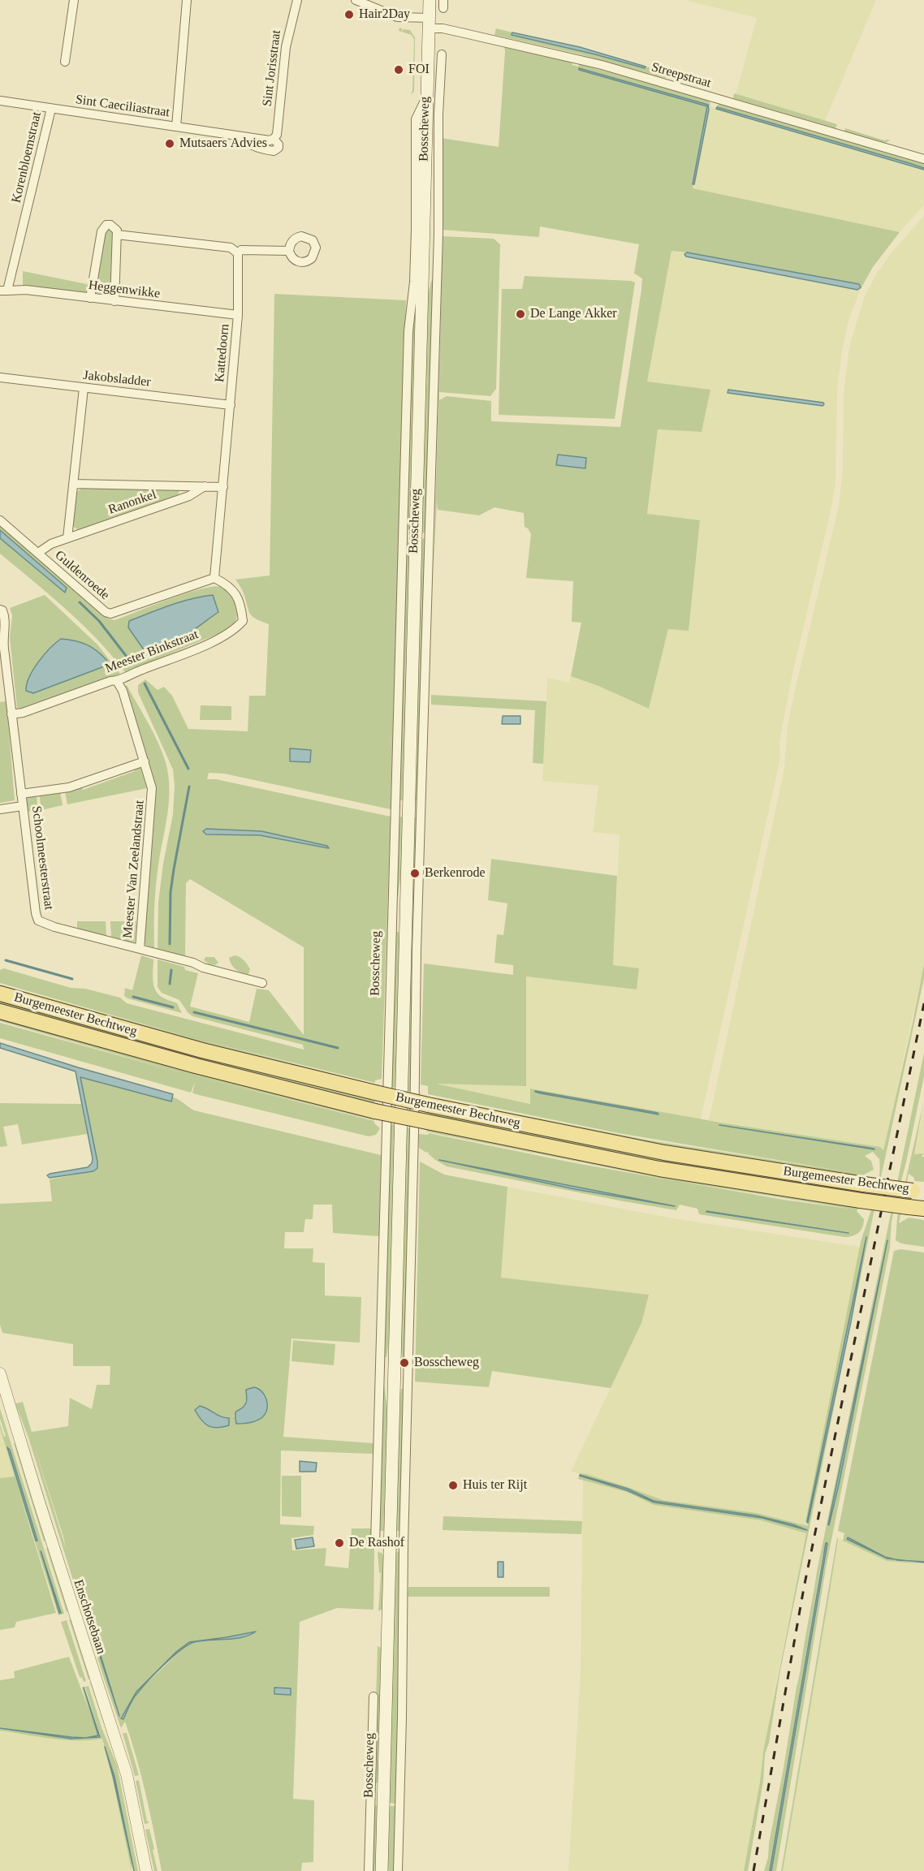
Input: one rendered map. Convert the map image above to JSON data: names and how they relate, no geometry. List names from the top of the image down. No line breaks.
{"streets":{"main road":["Bosscheweg","Burgemeester Bechtweg"],"street":["Sint Jorisstraat","Streepstraat","Sint Caeciliastraat","Korenbloemstraat","Heggenwikke","Kattedoorn","Jakobsladder","Ranonkel","Guldenroede","Meester Binkstraat","Schoolmeesterstraat","Meester Van Zeelandstraat","Enschotsebaan"]},"crossings":[["Sint Jorisstraat","Sint Caeciliastraat"],["Streepstraat","Bosscheweg"],["Sint Caeciliastraat","Korenbloemstraat"],["Korenbloemstraat","Heggenwikke"],["Heggenwikke","Kattedoorn"],["Kattedoorn","Jakobsladder"],["Kattedoorn","Ranonkel"],["Kattedoorn","Guldenroede"],["Kattedoorn","Meester Binkstraat"],["Ranonkel","Guldenroede"],["Guldenroede","Meester Binkstraat"],["Meester Binkstraat","Schoolmeesterstraat"],["Meester Binkstraat","Meester Van Zeelandstraat"],["Schoolmeesterstraat","Meester Van Zeelandstraat"]],"places":["Hair2Day","FOI","Mutsaers Advies","De Lange Akker","Berkenrode","Bosscheweg","Huis ter Rijt","De Rashof"]}
